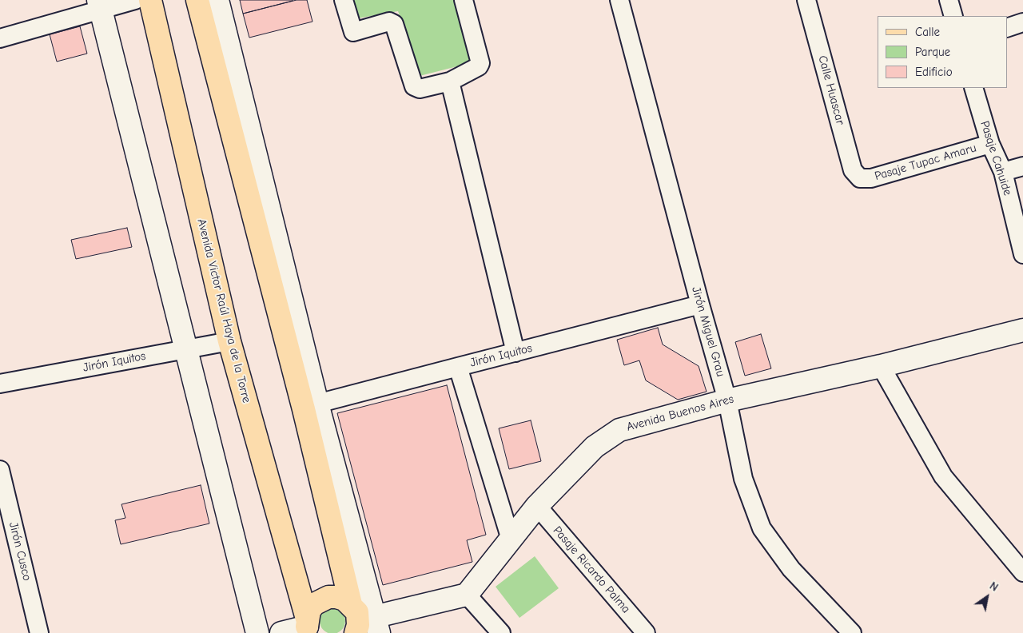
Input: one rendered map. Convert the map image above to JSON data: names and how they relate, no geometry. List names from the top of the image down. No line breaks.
{"streets":{"main road":["Avenida Victor Raúl Haya de la Torre"],"street":["Calle Huascar","Pasaje Cahuide","Pasaje Tupac Amaru","Jirón Miguel Grau","Jirón Iquitos","Avenida Buenos Aires","Jirón Cusco","Pasaje Ricardo Palma"]},"crossings":[["Calle Huascar","Pasaje Tupac Amaru"],["Pasaje Cahuide","Pasaje Tupac Amaru"],["Avenida Victor Raúl Haya de la Torre","Jirón Iquitos"],["Jirón Miguel Grau","Jirón Iquitos"],["Jirón Miguel Grau","Avenida Buenos Aires"],["Avenida Buenos Aires","Pasaje Ricardo Palma"]],"legend":["Calle","Parque","Edificio"],"north":"top right"}
